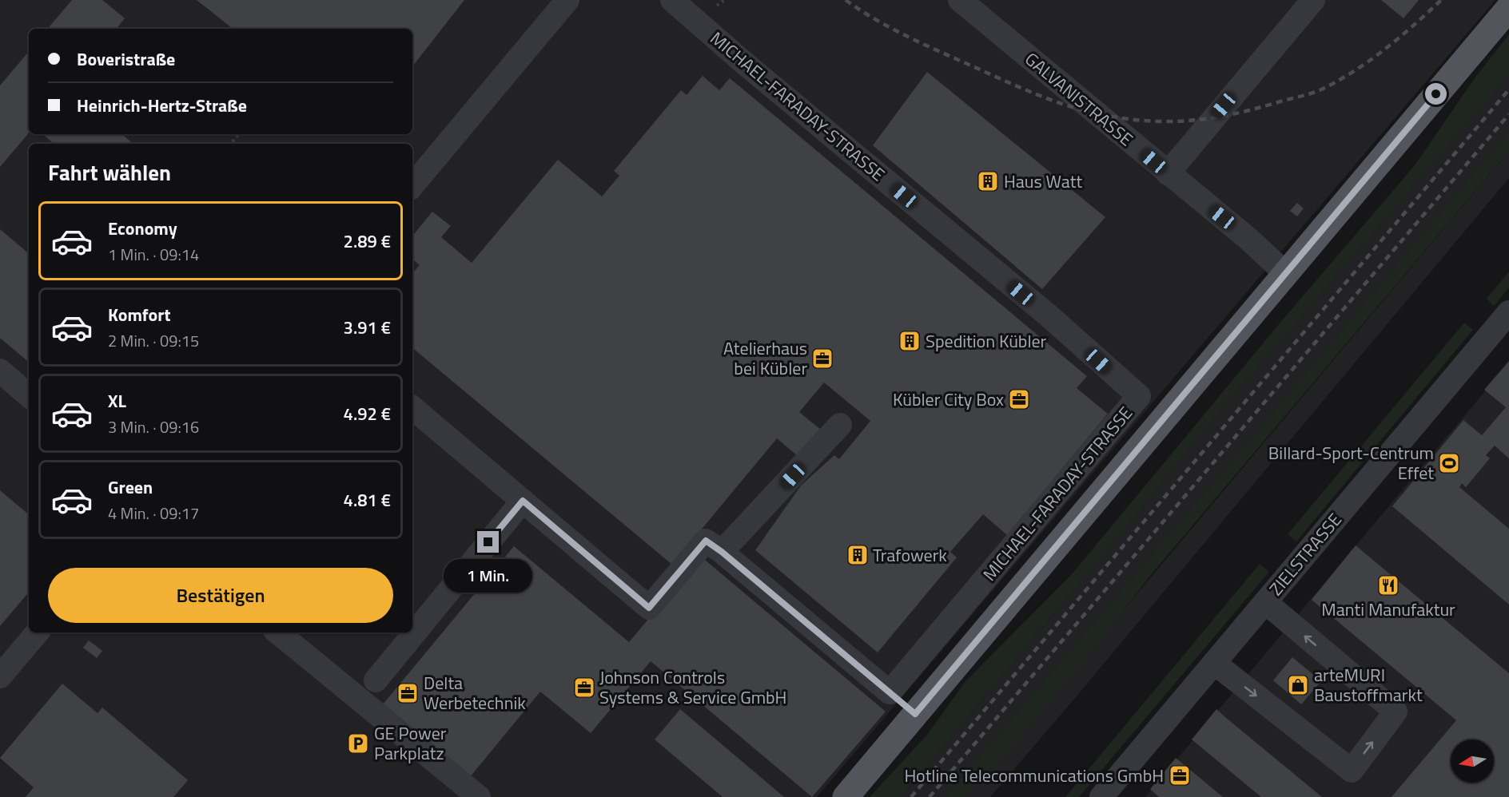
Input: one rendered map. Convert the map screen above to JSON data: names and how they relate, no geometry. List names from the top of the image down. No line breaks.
{"streets":{"street":["GALVANISTRASSE","MICHAEL-FARADAY-STRASSE","ZIELSTRASSE"]},"places":{"building":["Haus Watt","Spedition Kübler","Trafowerk"],"office":["Atelierhaus bei Kübler","Kübler City Box","Johnson Controls Systems & Service GmbH","Delta Werbetechnik","Hotline Telecommunications GmbH"],"sports":["Billard-Sport-Centrum Effet"],"restaurant":["Manti Manufaktur"],"shop":["arteMURI Baustoffmarkt"],"parking":["GE Power Parkplatz"]},"north":"left","page":{"banner":["Boveristraße","Heinrich-Hertz-Straße"],"heading":"Fahrt wählen","list":[{"name":"Economy","note":"1 Min. · 09:14","value":"2.89 €"},{"name":"Komfort","note":"2 Min. · 09:15","value":"3.91 €"},{"name":"XL","note":"3 Min. · 09:16","value":"4.92 €"},{"name":"Green","note":"4 Min. · 09:17","value":"4.81 €"}],"buttons":"Bestätigen","bubble":"1 Min."}}
